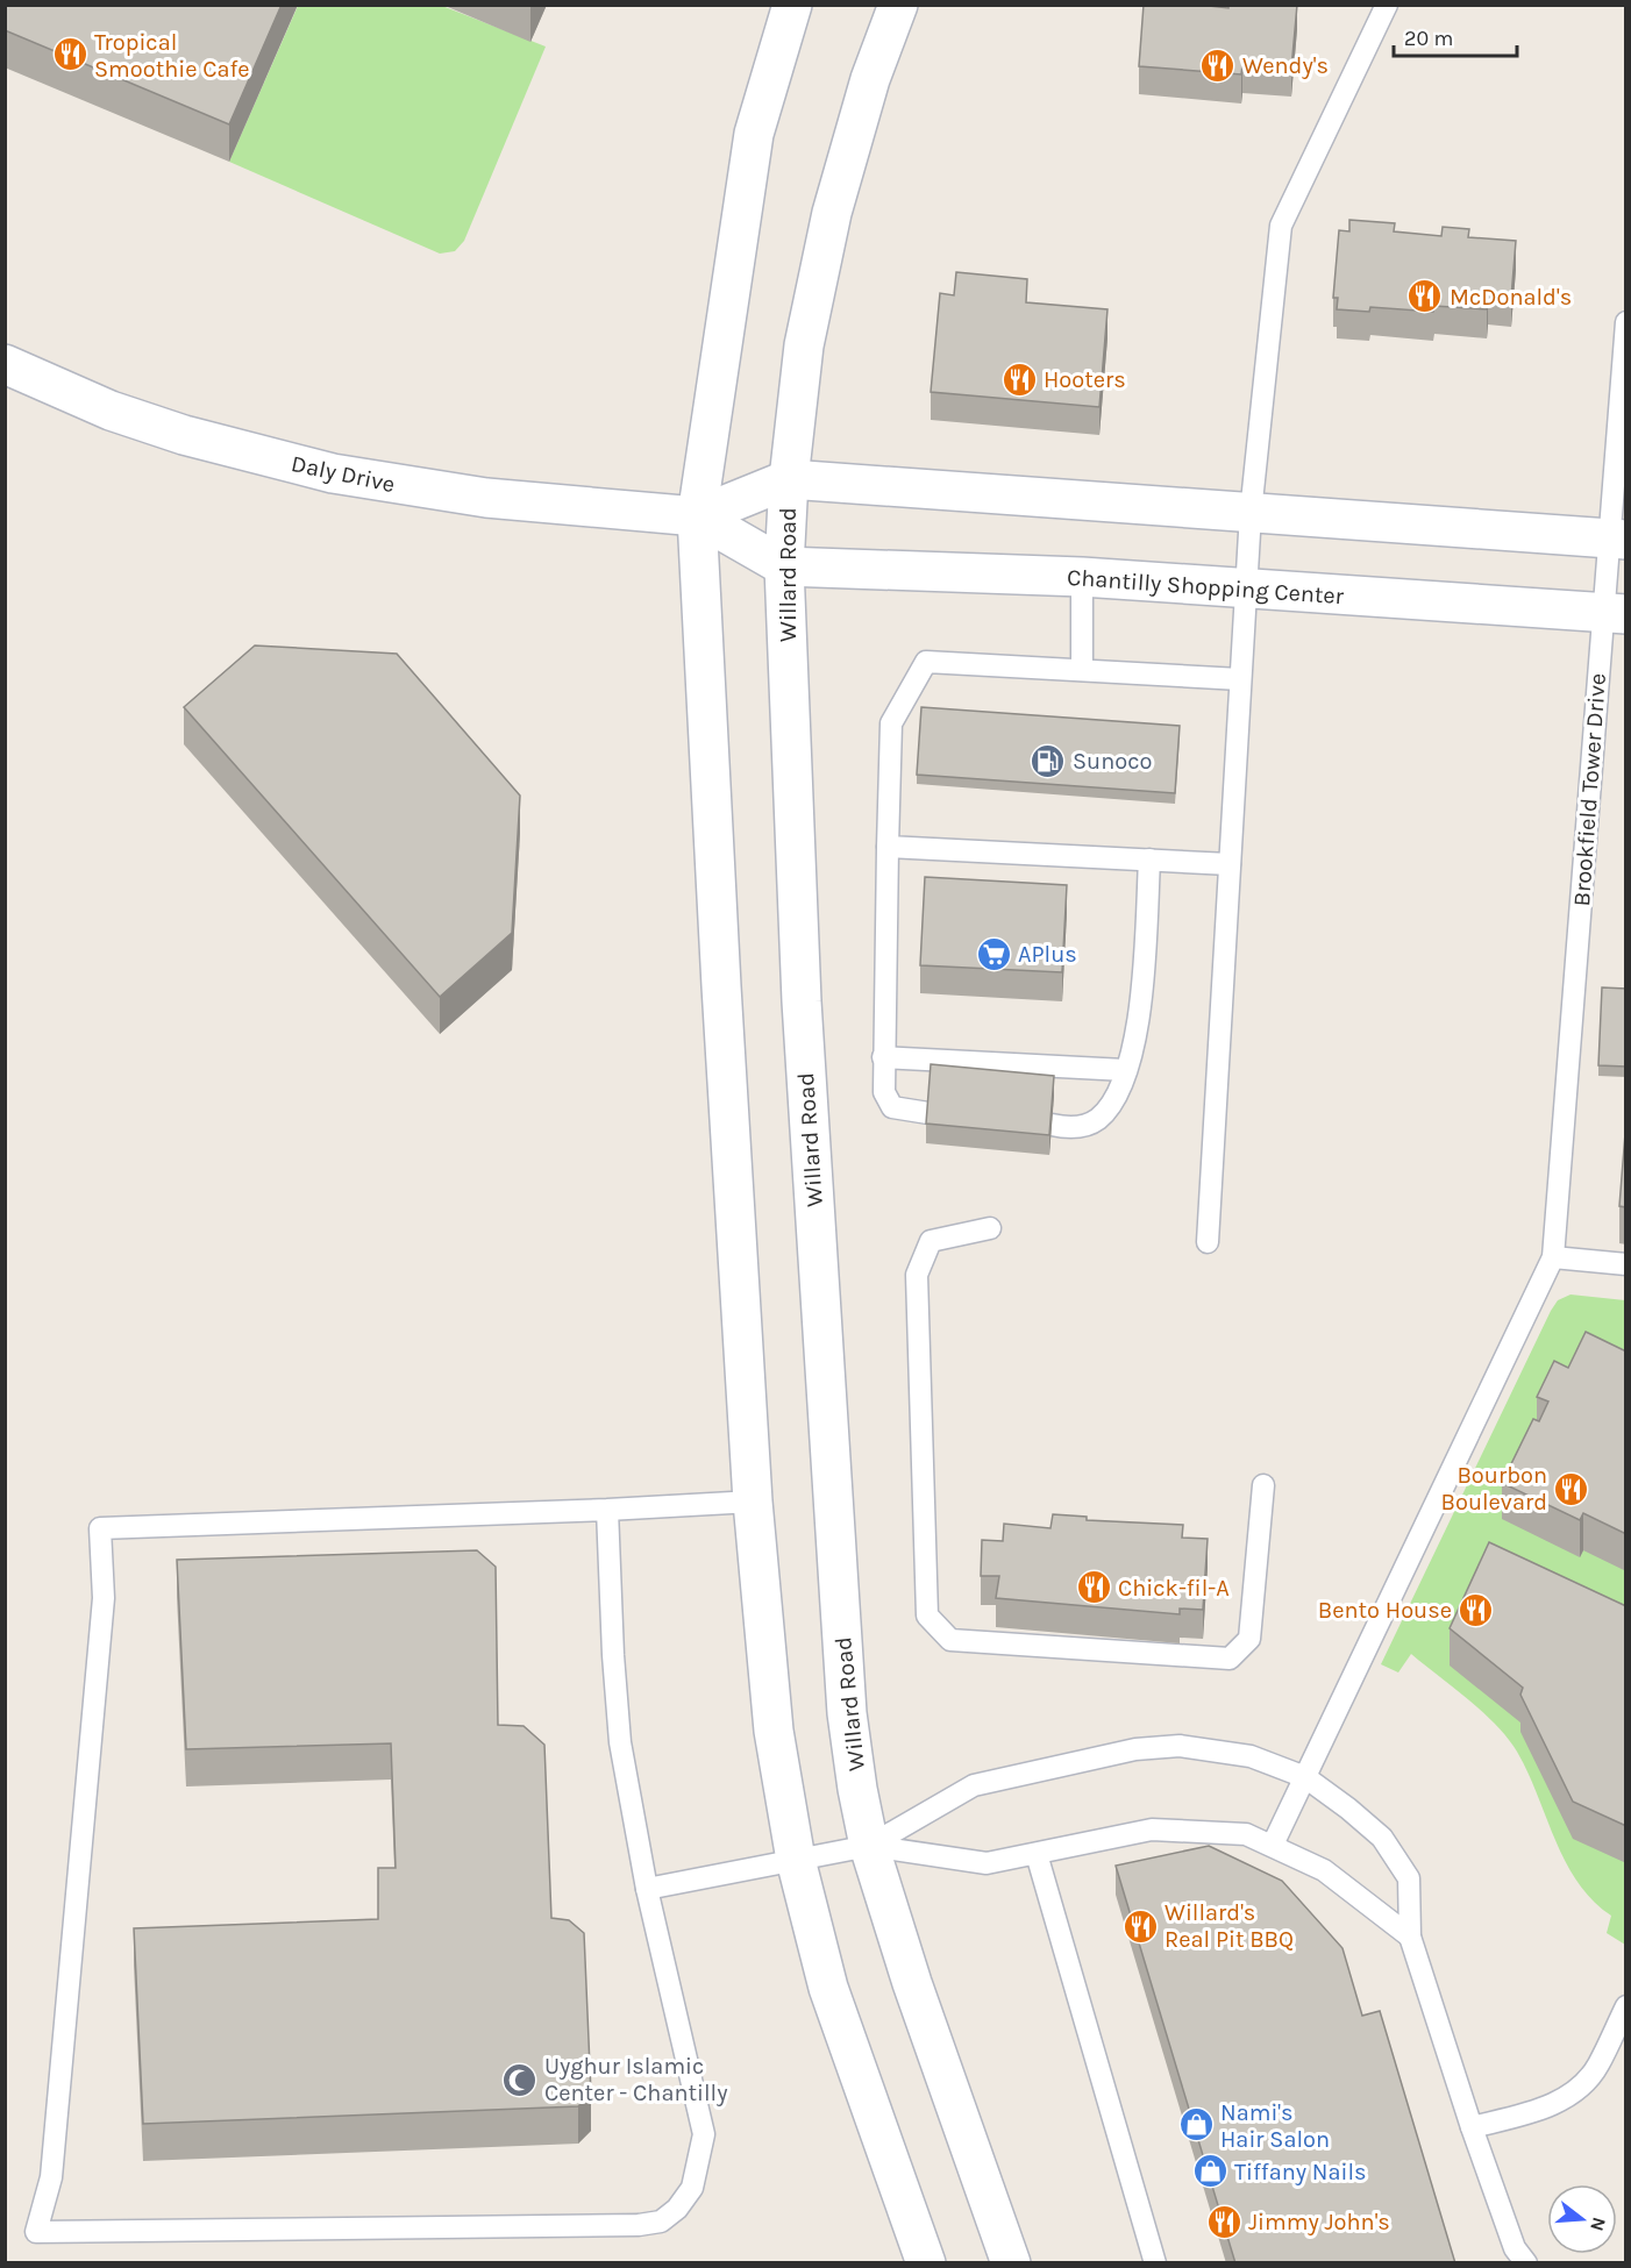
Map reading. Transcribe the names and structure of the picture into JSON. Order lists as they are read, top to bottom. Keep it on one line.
{"streets":{"main road":["Daly Drive","Willard Road","Chantilly Shopping Center"],"lane":["Brookfield Tower Drive"]},"crossings":[["Daly Drive","Willard Road"],["Daly Drive","Chantilly Shopping Center"],["Willard Road","Chantilly Shopping Center"],["Chantilly Shopping Center","Brookfield Tower Drive"]],"places":{"restaurant":["Tropical Smoothie Cafe","Wendy's","McDonald's","Hooters","Bourbon Boulevard","Chick-fil-A","Bento House","Willard's Real Pit BBQ","Jimmy John's"],"fuel station":["Sunoco"],"supermarket":["APlus"],"mosque":["Uyghur Islamic Center - Chantilly"],"shop":["Nami's Hair Salon","Tiffany Nails"]},"scale_bar":"20 m","north":"right"}
